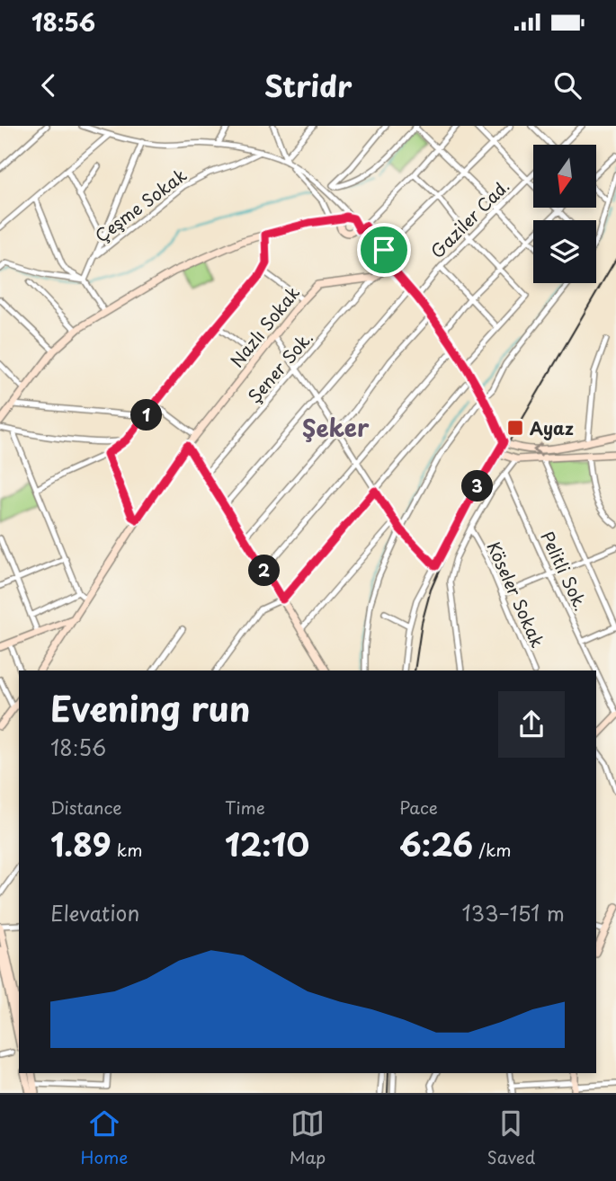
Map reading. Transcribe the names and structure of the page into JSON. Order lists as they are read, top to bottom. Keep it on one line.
{"streets":{"main road":["Nazlı Sokak"],"street":["Çeşme Sokak","Gaziler Cad.","Şener Sok.","Pelitli Sok.","Köseler Sokak"]},"crossings":[["Nazlı Sokak","Şener Sok."]],"districts":["Şeker"],"places":{"transit":["Ayaz"]},"north":"bottom","page":{"status":"18:56","header":"Stridr","pins":["1","3","2"],"heading":["Evening run","18:56"],"stats":[["Distance","1.89 km"],["Time","12:10"],["Pace","6:26 /km"]],"chart":["Elevation","133–151 m"],"tabs":["Home","Map","Saved"]}}
